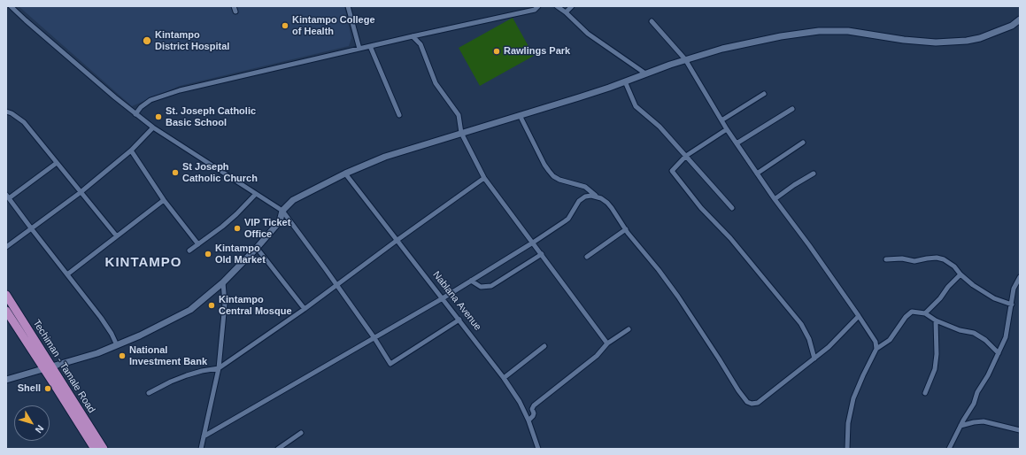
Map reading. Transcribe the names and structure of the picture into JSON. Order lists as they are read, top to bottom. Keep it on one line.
{"streets":{"highway":["Techiman - Tamale Road"],"street":["Nablana Avenue"]},"districts":["KINTAMPO"],"places":["Kintampo College of Health","Kintampo District Hospital","Rawlings Park","St. Joseph Catholic Basic School","St Joseph Catholic Church","VIP Ticket Office","Kintampo Old Market","Kintampo Central Mosque","National Investment Bank","Shell"],"north":"bottom right"}
